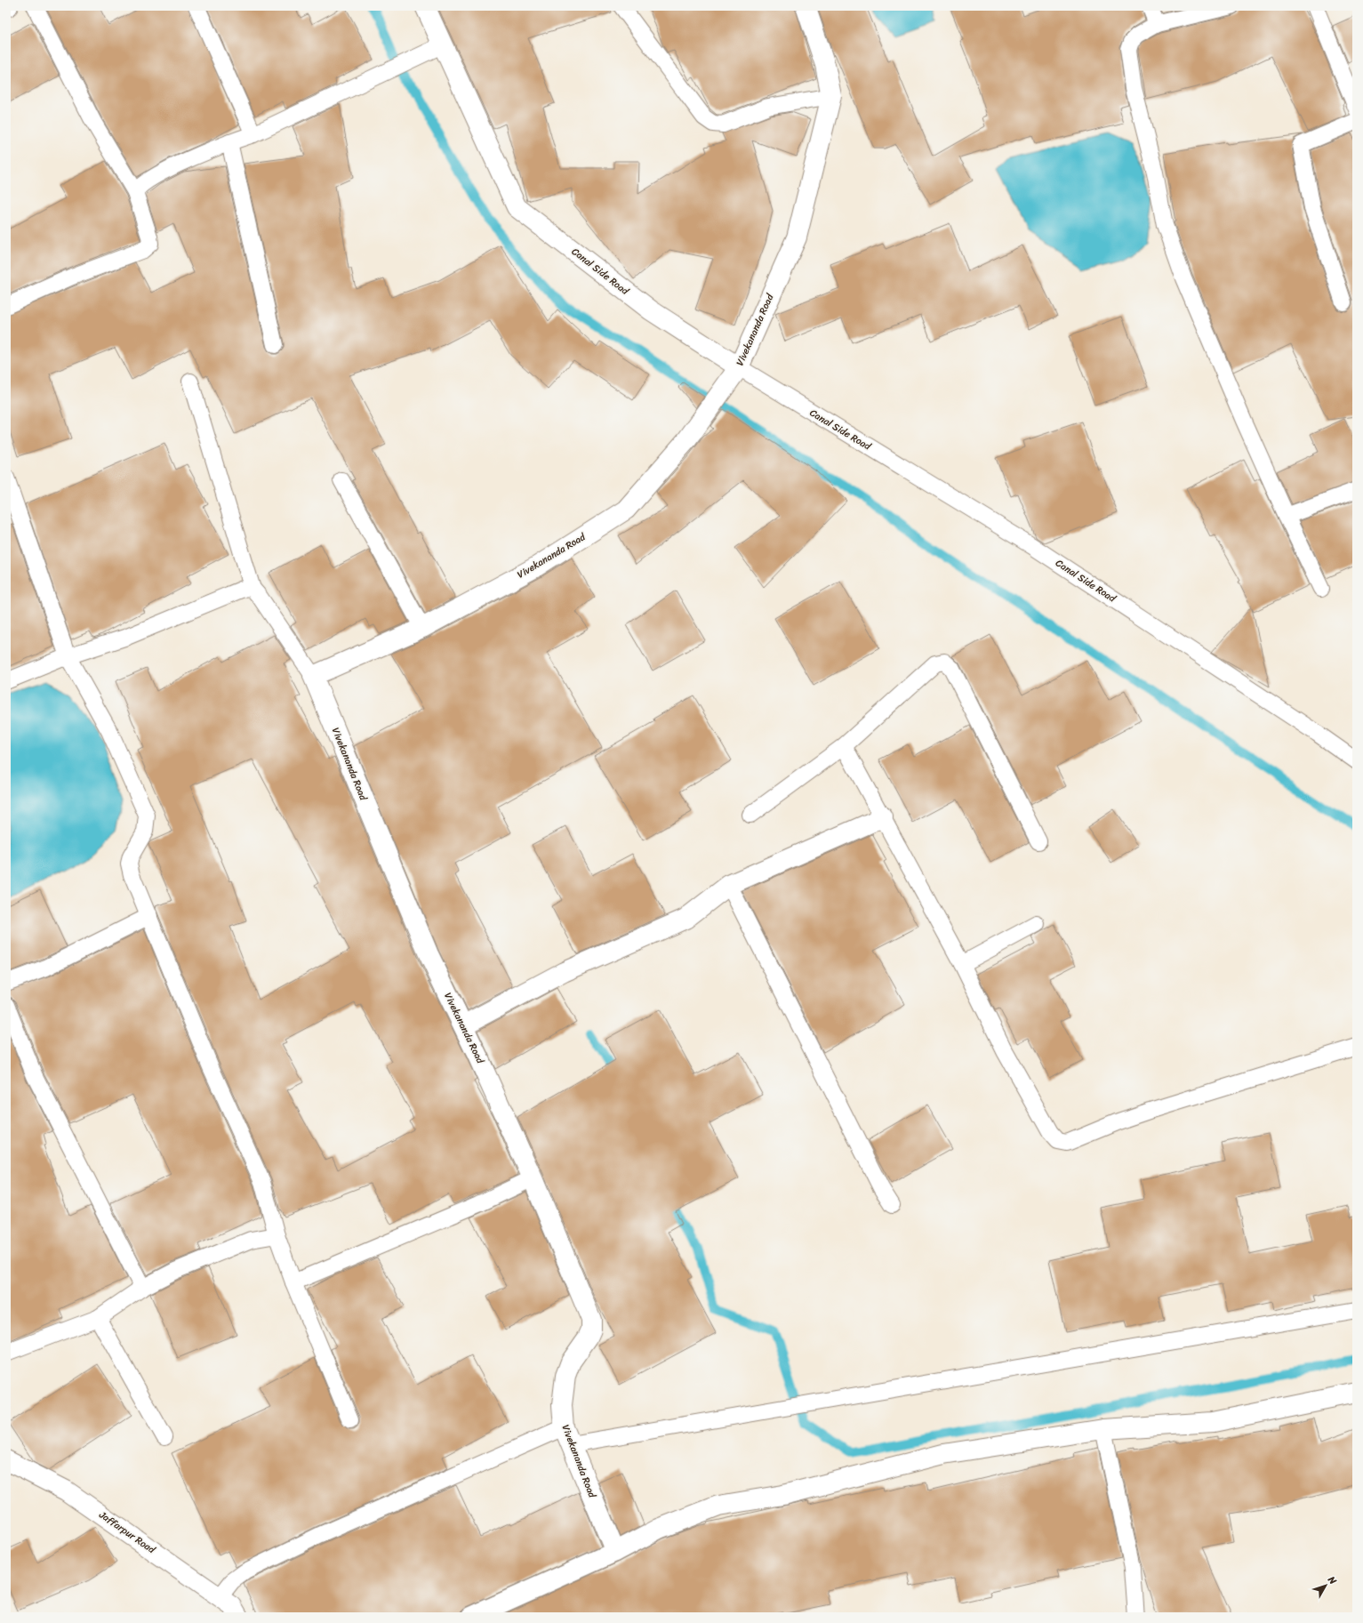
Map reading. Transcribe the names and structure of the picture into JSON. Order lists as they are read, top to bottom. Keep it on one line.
{"streets":{"street":["Canal Side Road","Vivekananda Road","Jaffarpur Road"]},"crossings":[["Canal Side Road","Vivekananda Road"]],"north":"top right"}
